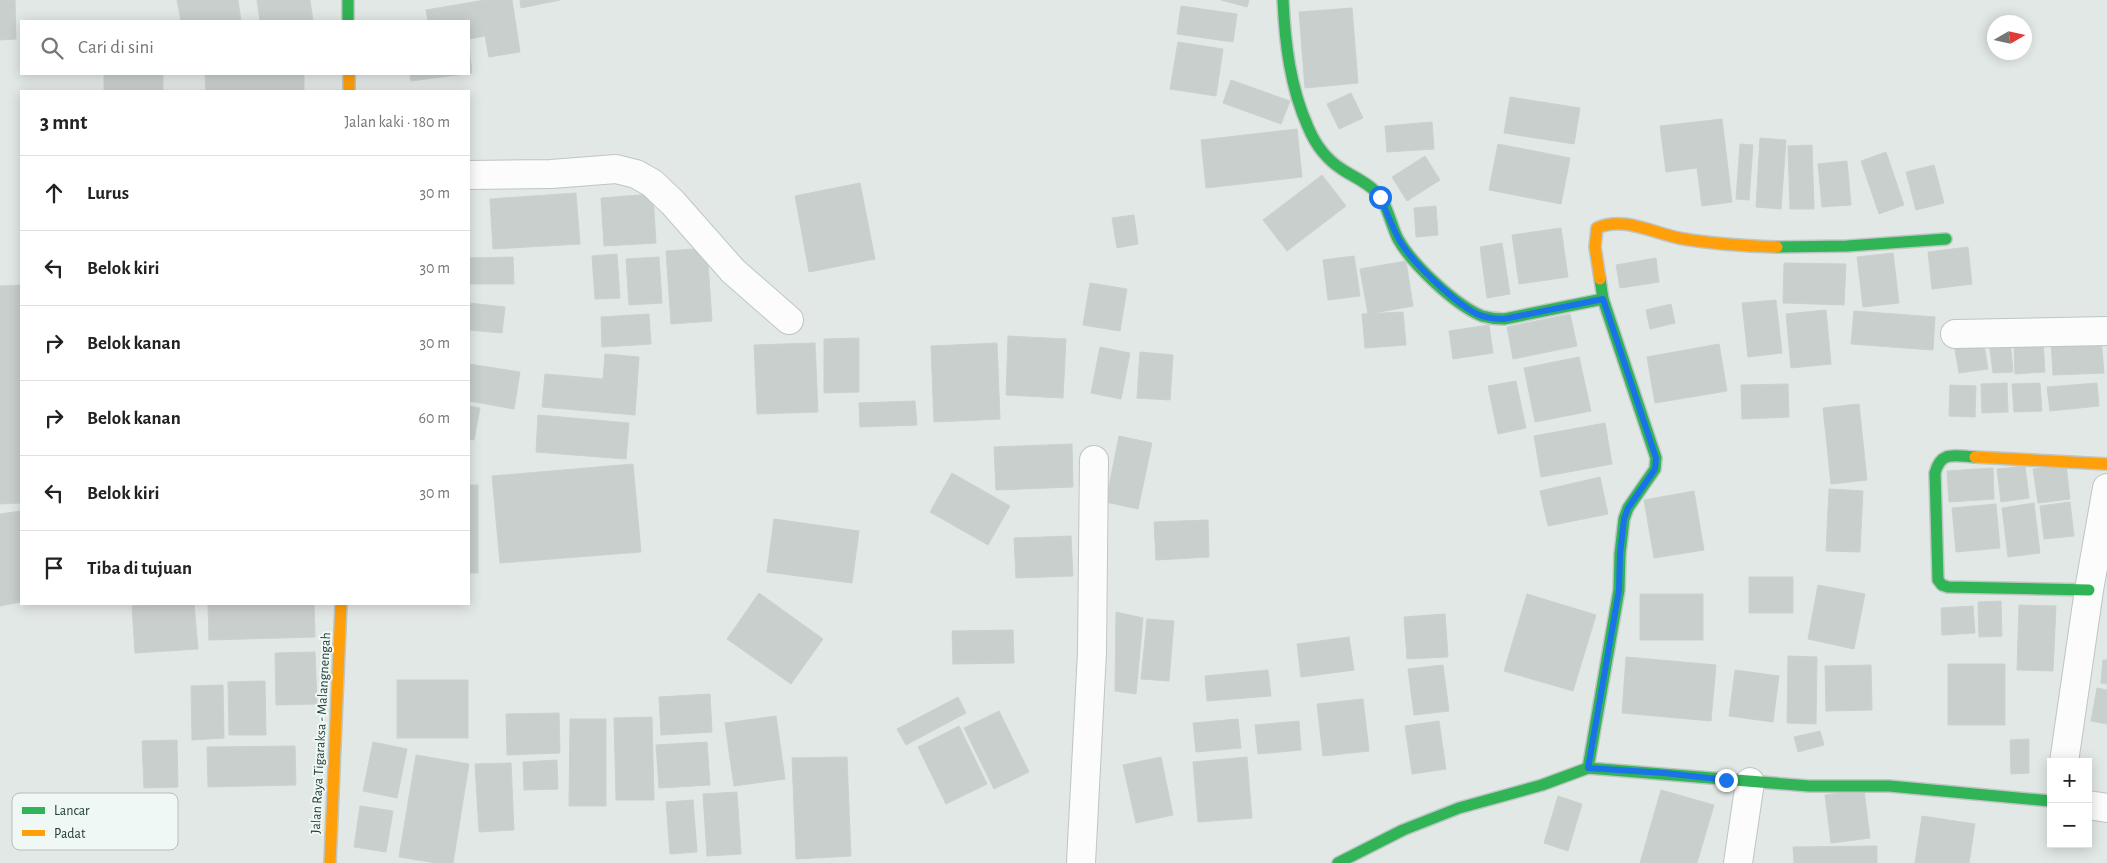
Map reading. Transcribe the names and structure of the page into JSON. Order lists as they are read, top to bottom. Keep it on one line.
{"streets":{"street":["Jalan Raya Tigaraksa - Malangnengah"]},"legend":["Lancar","Padat"],"north":"right","page":{"search":"Cari di sini","heading":["3 mnt","Jalan kaki · 180 m"],"list":[["Lurus","30 m"],["Belok kiri","30 m"],["Belok kanan","30 m"],["Belok kanan","60 m"],["Belok kiri","30 m"],"Tiba di tujuan"],"map_buttons":["+","−"]}}
